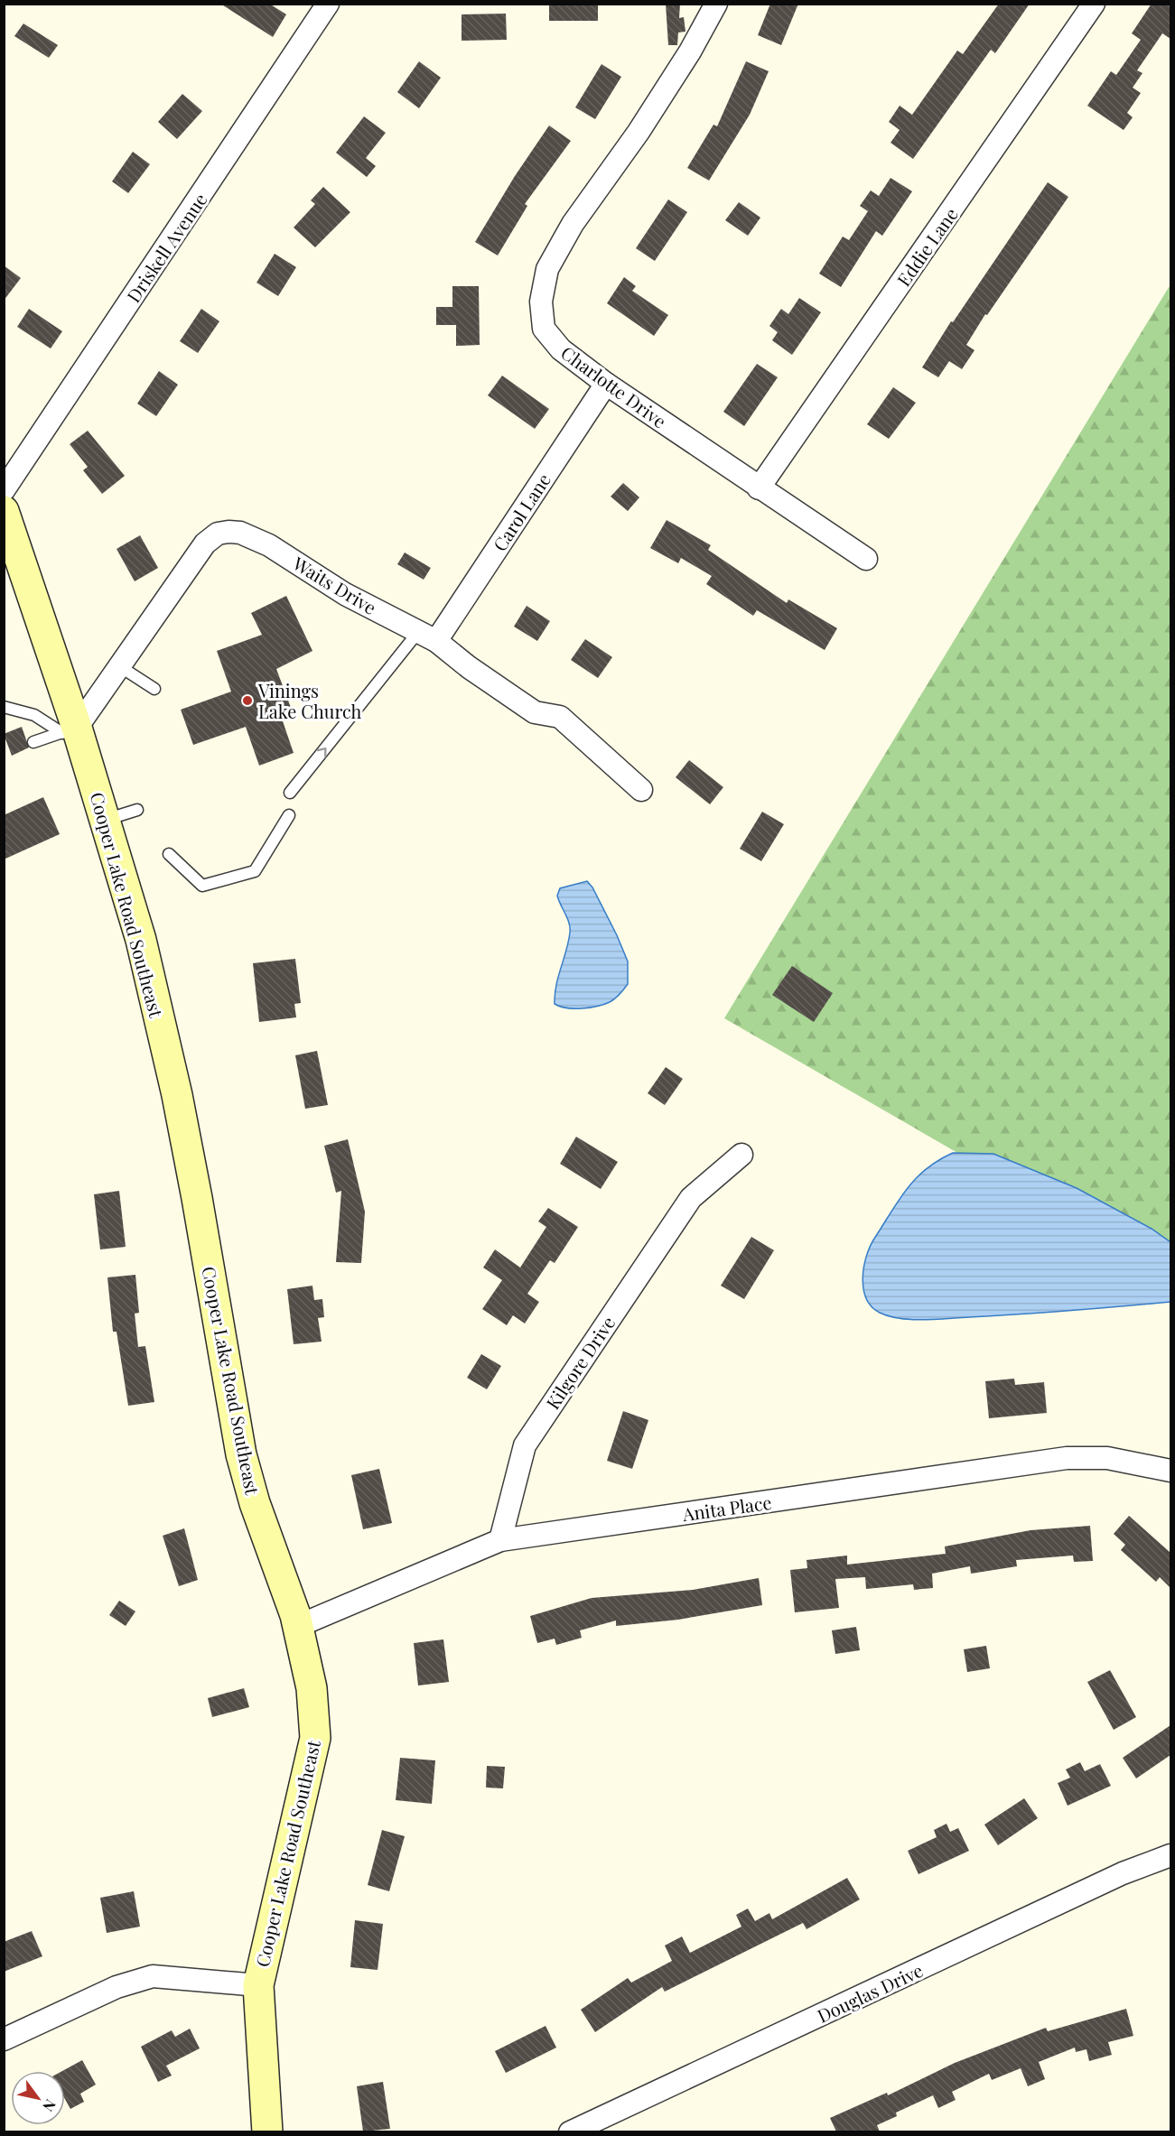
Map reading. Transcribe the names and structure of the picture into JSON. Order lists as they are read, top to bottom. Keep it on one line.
{"streets":{"street":["Eddie Lane","Driskell Avenue","Charlotte Drive","Carol Lane","Waits Drive","Cooper Lake Road Southeast","Kilgore Drive","Anita Place","Douglas Drive"]},"crossings":[["Eddie Lane","Charlotte Drive"],["Charlotte Drive","Carol Lane"],["Carol Lane","Waits Drive"],["Waits Drive","Cooper Lake Road Southeast"],["Cooper Lake Road Southeast","Anita Place"],["Kilgore Drive","Anita Place"]],"places":["Vinings Lake Church"],"north":"bottom right"}
